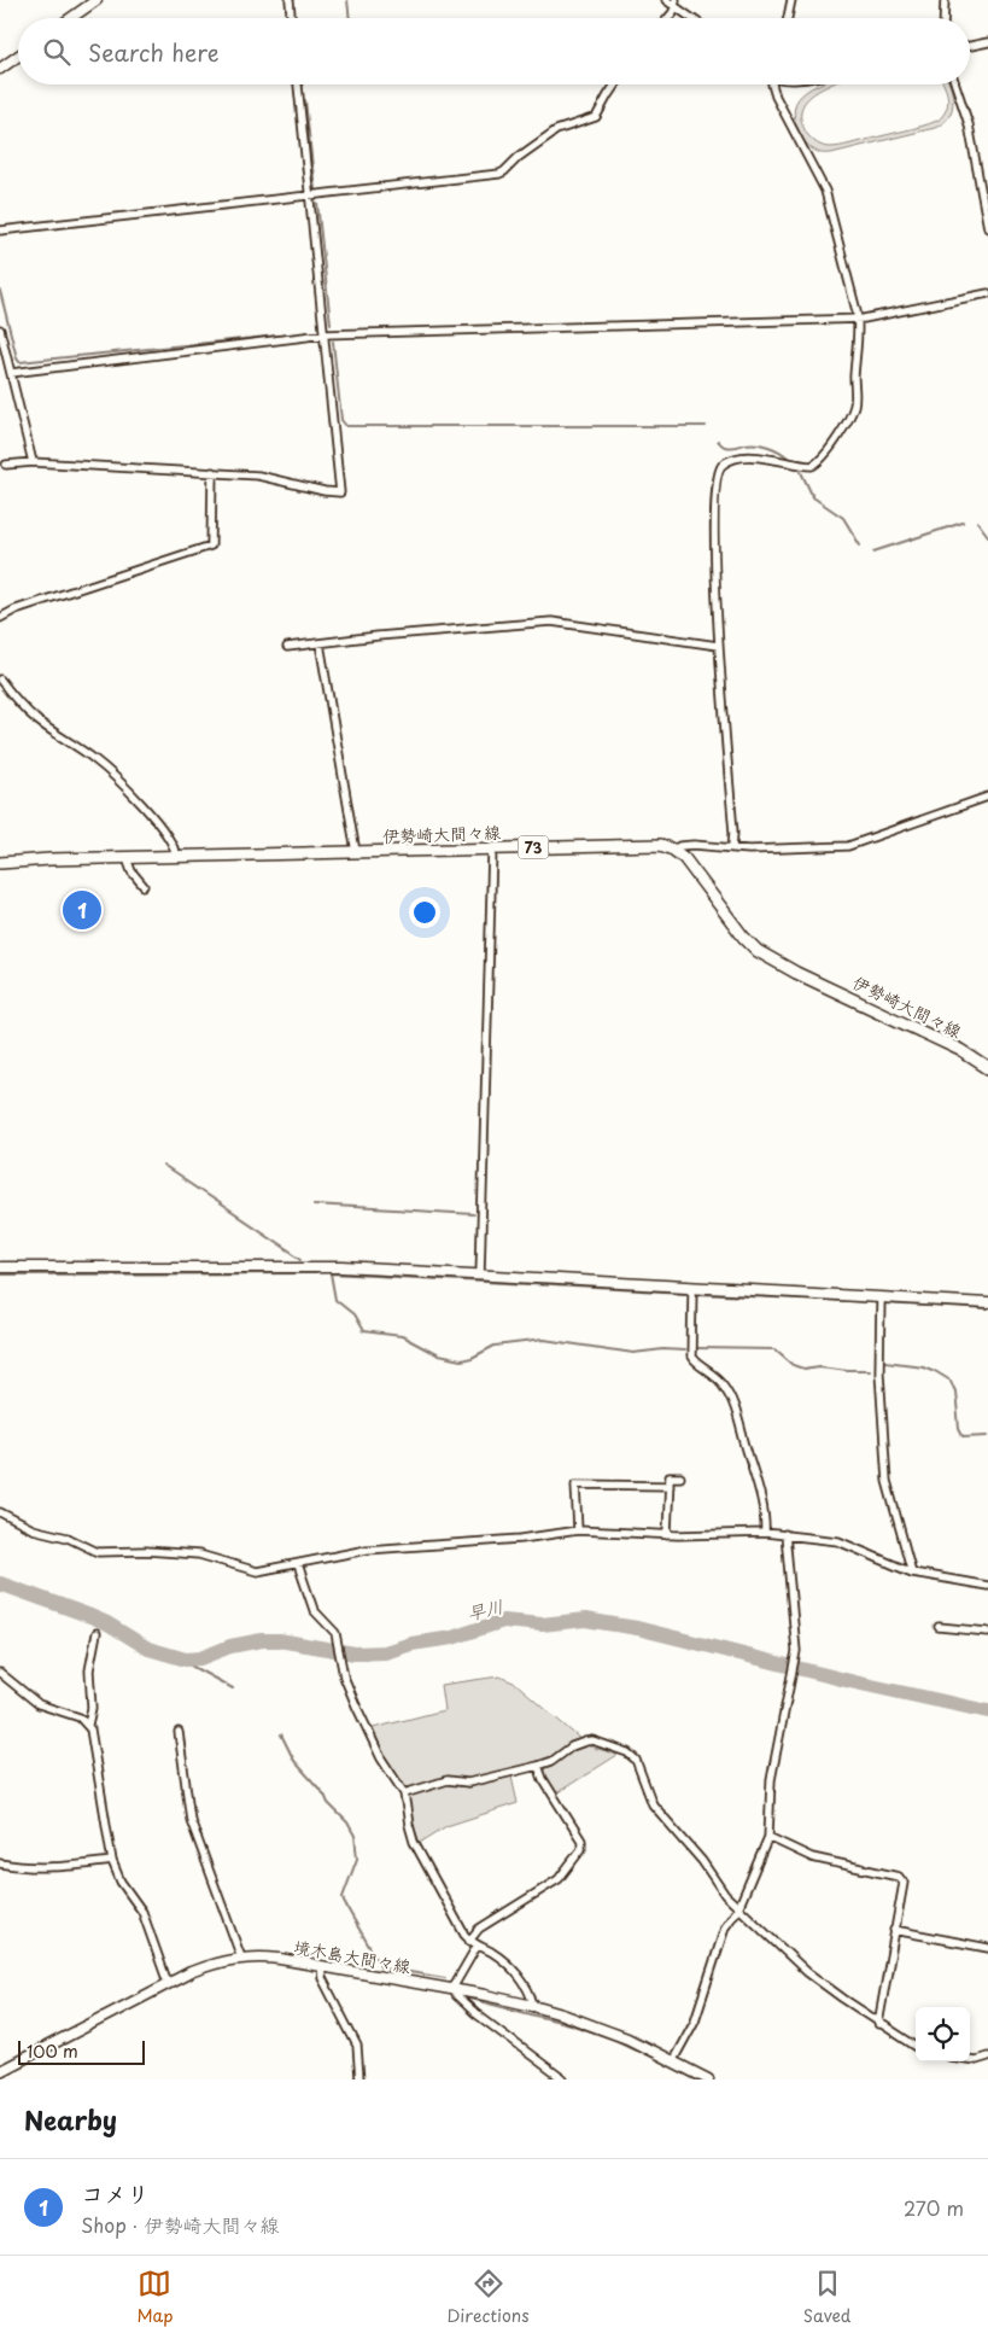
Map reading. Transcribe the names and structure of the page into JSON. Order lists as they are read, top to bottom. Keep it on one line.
{"streets":{"main road":["伊勢崎大間々線","73"],"street":["境木島大間々線"]},"water":["早川"],"scale_bar":"100 m","page":{"search":"Search here","pins":"1","scale":"100 m","heading":"Nearby","list":[{"mark":"1","name":"コメリ","note":"Shop · 伊勢崎大間々線","value":"270 m"}],"nav":["Map","Directions","Saved"]}}
